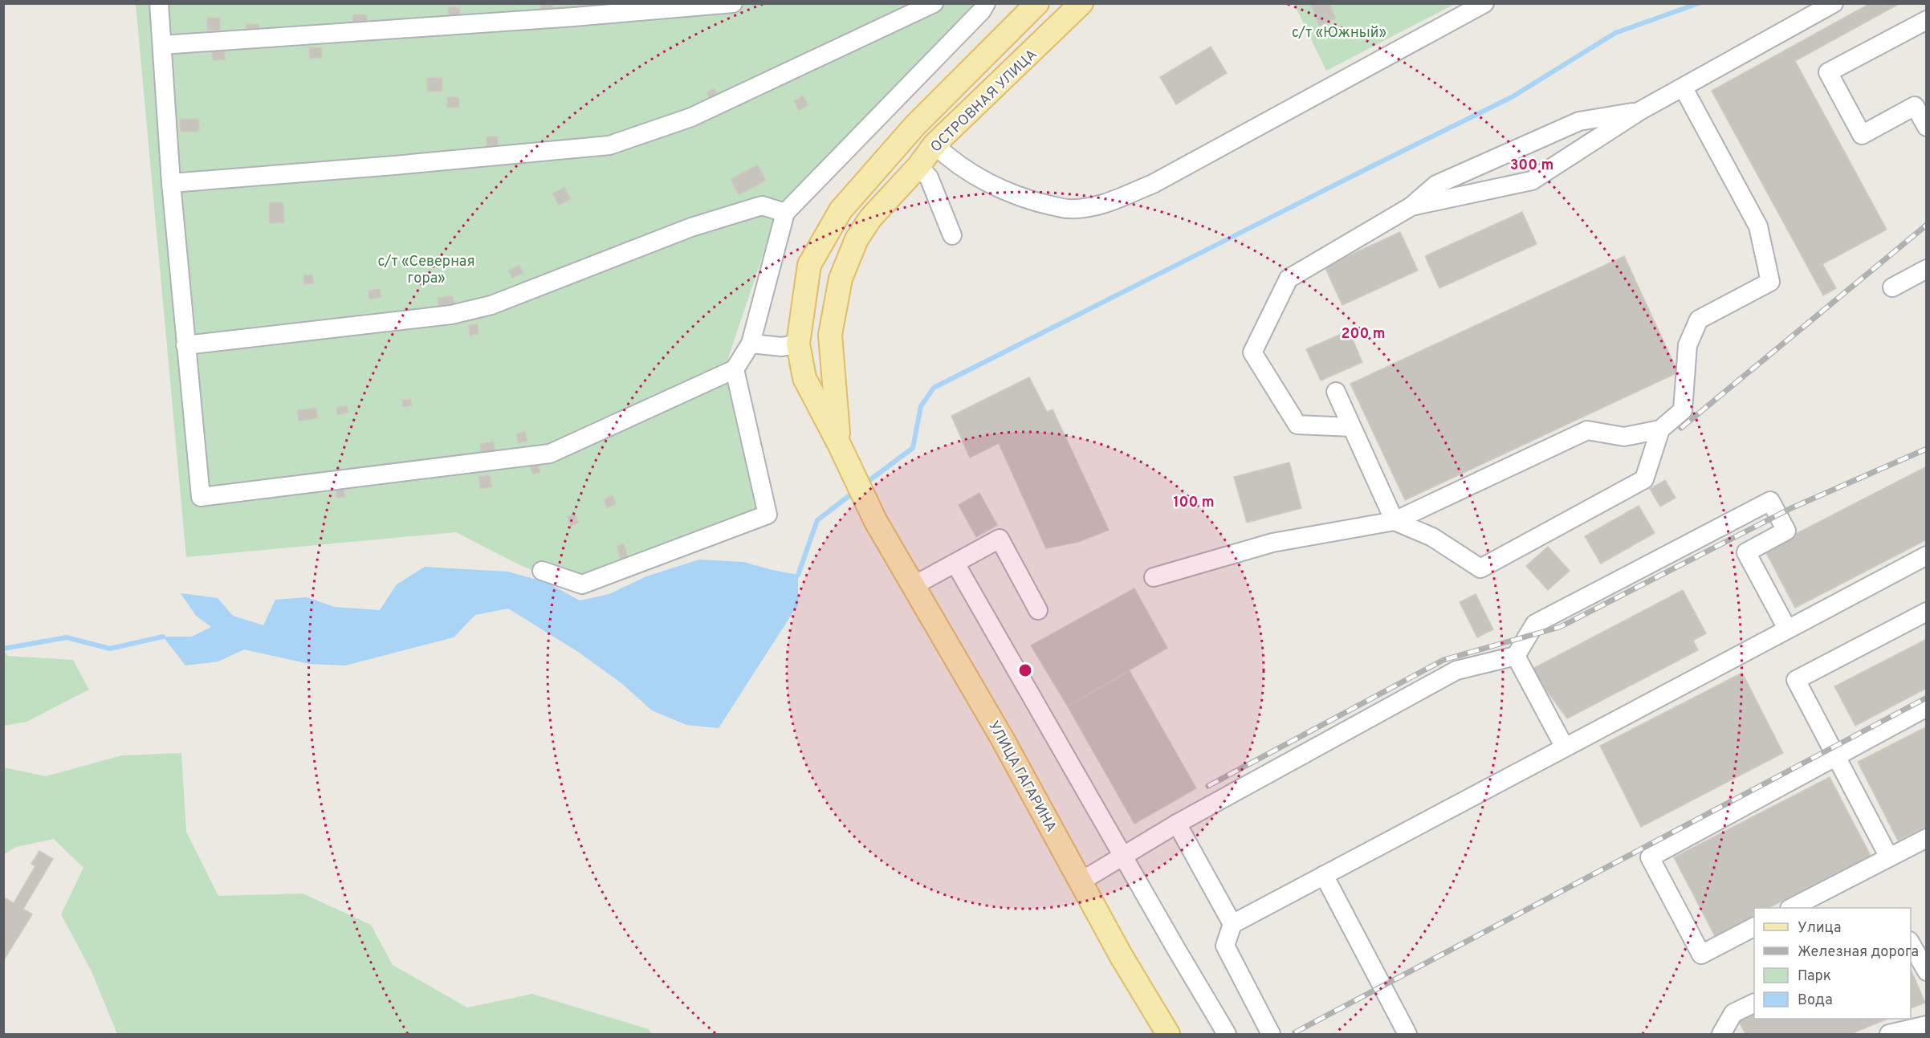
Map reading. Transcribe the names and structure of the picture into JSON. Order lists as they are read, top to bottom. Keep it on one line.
{"streets":{"main road":["ОСТРОВНАЯ УЛИЦА","УЛИЦА ГАГАРИНА"]},"crossings":[["ОСТРОВНАЯ УЛИЦА","УЛИЦА ГАГАРИНА"]],"parks":["с/т «Южный»","с/т «Северная гора»"],"legend":["Улица","Железная дорога","Парк","Вода"],"rings":["300 m","200 m","100 m"]}
